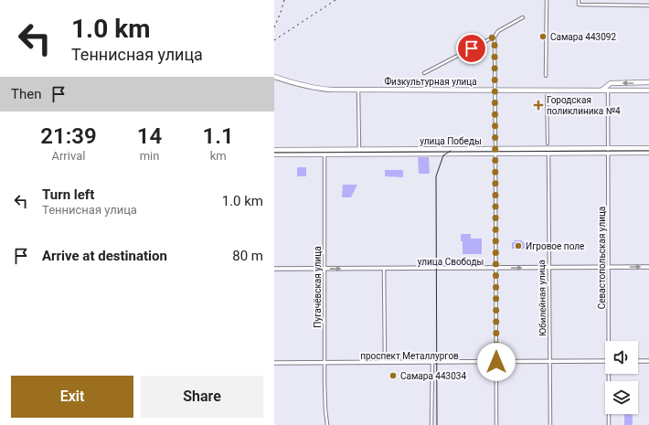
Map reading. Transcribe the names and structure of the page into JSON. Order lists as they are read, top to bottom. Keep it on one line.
{"streets":{"main road":["Физкультурная улица","улица Победы"],"street":["Севастопольская улица","улица Свободы","Пугачёвская улица","Юбилейная улица","проспект Металлургов"]},"crossings":[["Физкультурная улица","Севастопольская улица"],["улица Победы","Севастопольская улица"],["улица Победы","Пугачёвская улица"],["улица Победы","Юбилейная улица"],["Севастопольская улица","улица Свободы"],["улица Свободы","Пугачёвская улица"],["улица Свободы","Юбилейная улица"],["Пугачёвская улица","проспект Металлургов"],["Юбилейная улица","проспект Металлургов"]],"one_way":["улица Свободы"],"places":{"other":["Самара 443092","Игровое поле","Самара 443034"],"health":["Городская поликлиника №4"]},"page":{"turn":["1.0 km","Теннисная улица"],"then":"Then","eta":["21:39","Arrival","14","min","1.1","km"],"list":[{"name":"Turn left","note":"Теннисная улица","value":"1.0 km"},{"name":"Arrive at destination","value":"80 m"}],"buttons":["Exit","Share"]}}
